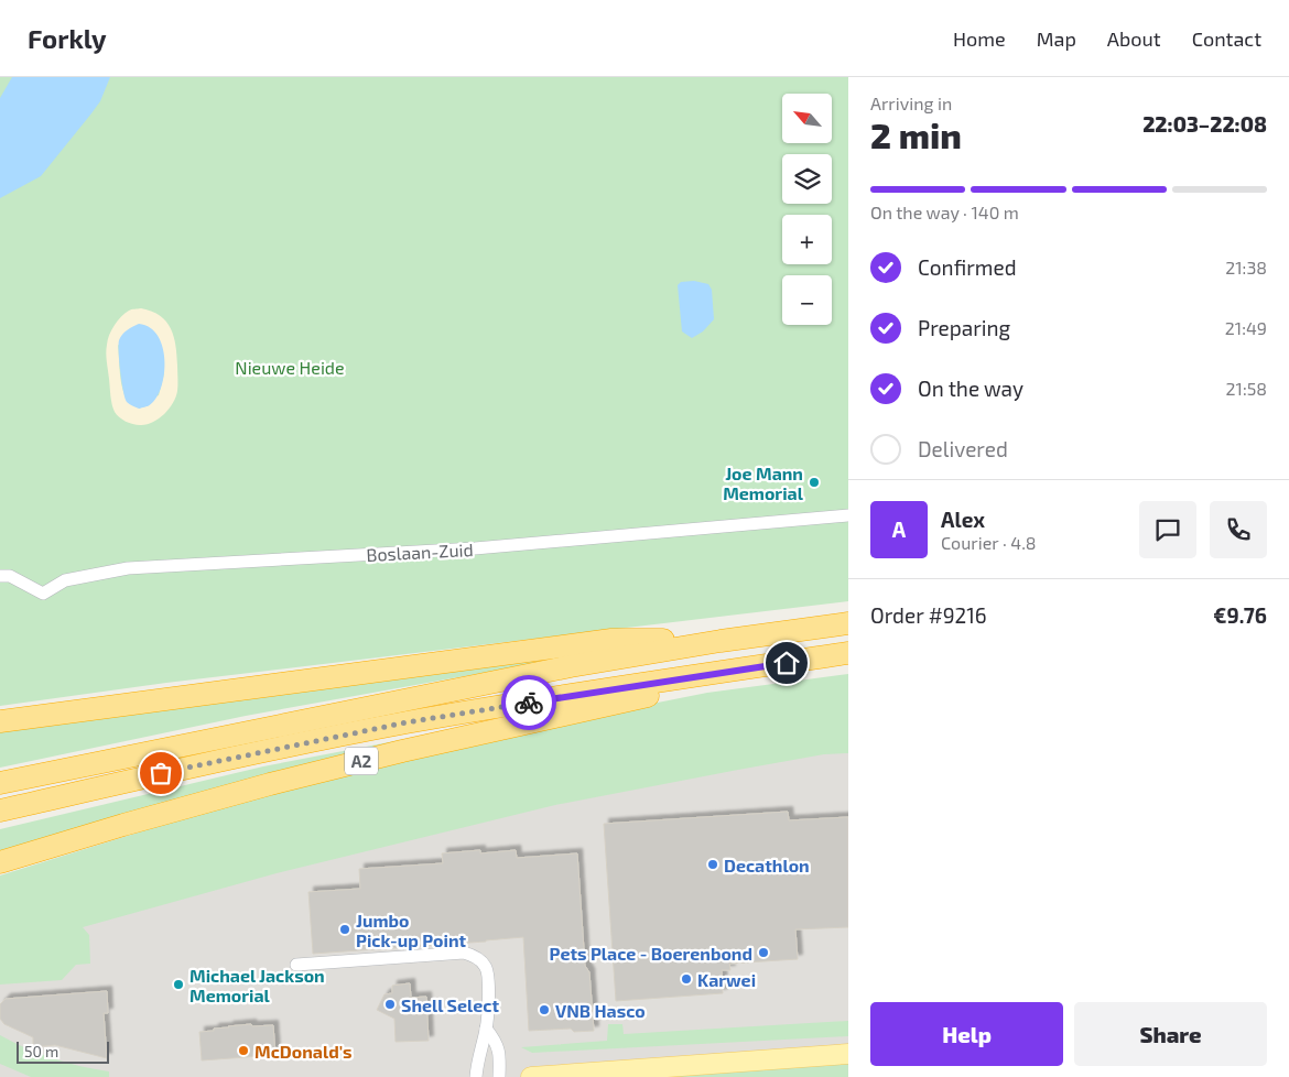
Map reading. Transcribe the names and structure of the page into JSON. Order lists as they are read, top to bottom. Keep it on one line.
{"streets":{"highway":["A2"],"street":["Boslaan-Zuid"]},"parks":["Nieuwe Heide"],"places":["Joe Mann Memorial","Decathlon","Jumbo Pick-up Point","Pets Place - Boerenbond","Karwei","Michael Jackson Memorial","Shell Select","VNB Hasco","McDonald's"],"scale_bar":"50 m","north":"top left","page":{"header":"Forkly","nav":["Home","Map","About","Contact"],"heading":["2 min","Arriving in","22:03–22:08"],"panel":["Alex","Courier · 4.8","Order #9216","€9.76"],"map_buttons":["+","−"],"bar":"On the way · 140 m","list":[["Confirmed","21:38"],["Preparing","21:49"],["On the way","21:58"],"Delivered"],"round":"A","buttons":["Help","Share"],"scale":"50 m"}}
